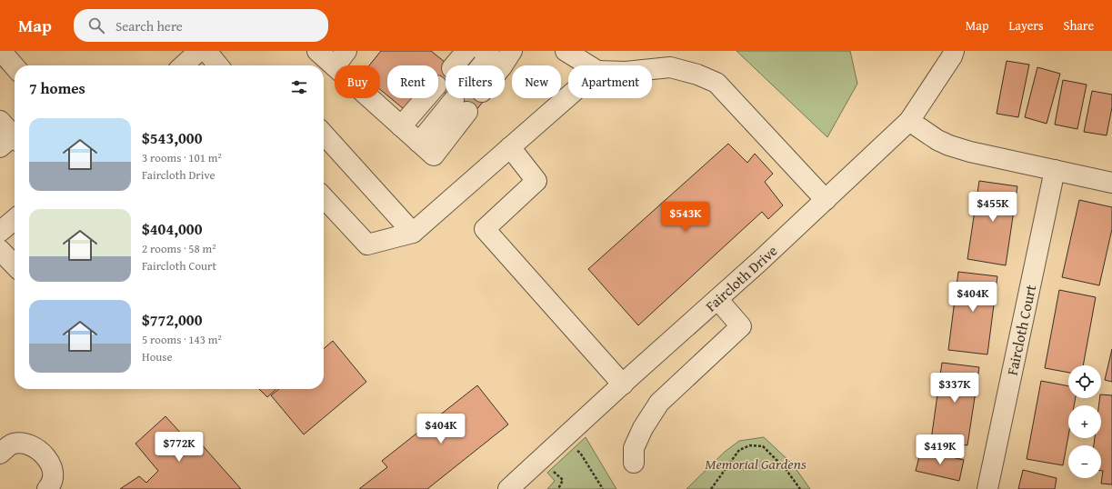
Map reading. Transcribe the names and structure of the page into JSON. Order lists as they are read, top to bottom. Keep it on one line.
{"streets":{"street":["Faircloth Drive","Faircloth Court"]},"parks":["Memorial Gardens"],"page":{"header":"Map","search":"Search here","nav":["Map","Layers","Share"],"chip":["Buy","Rent","Filters","New","Apartment"],"heading":"7 homes","list":[{"name":"$543,000","note":"3 rooms · 101 m² · Faircloth Drive"},{"name":"$404,000","note":"2 rooms · 58 m² · Faircloth Court"},{"name":"$772,000","note":"5 rooms · 143 m² · House"}],"price":["$455K","$543K","$404K","$337K","$404K","$772K","$419K"],"map_buttons":["+","−"]}}
